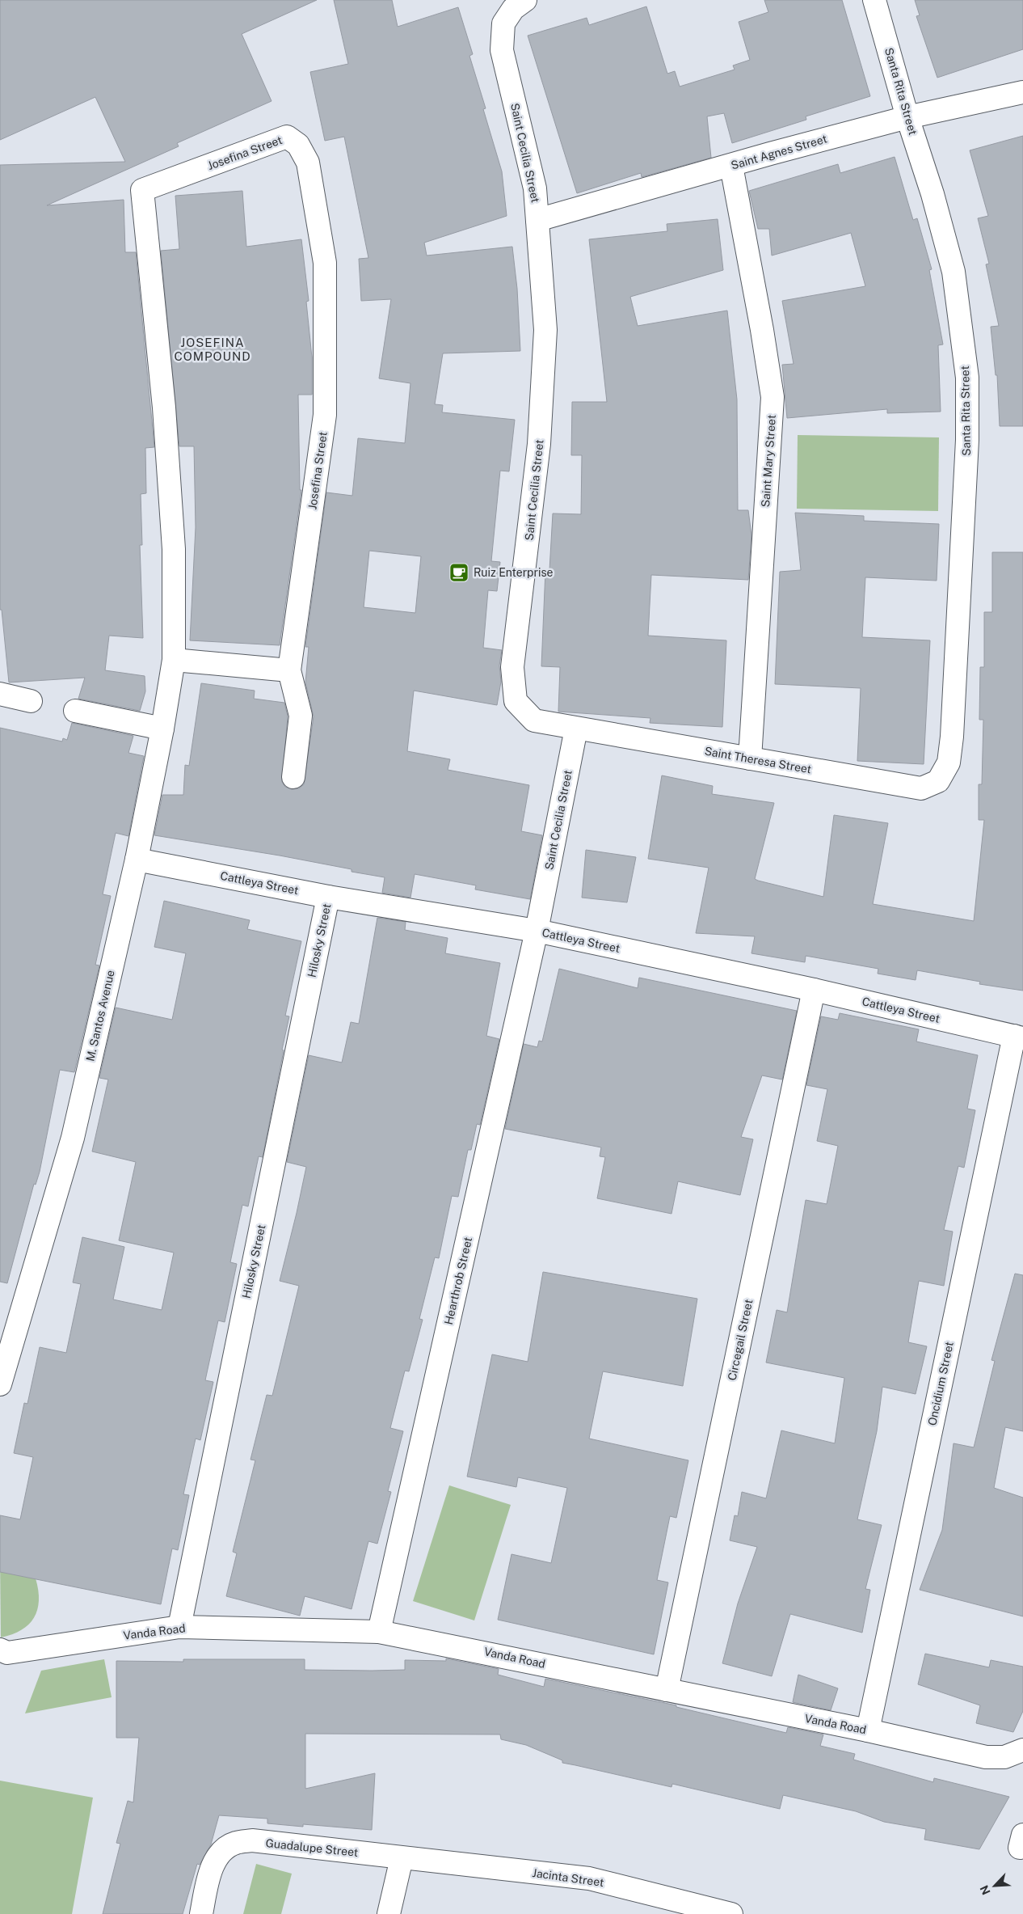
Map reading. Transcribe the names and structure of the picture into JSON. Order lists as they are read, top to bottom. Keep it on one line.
{"streets":{"street":["Santa Rita Street","Saint Agnes Street","Josefina Street","Saint Cecilia Street","Saint Mary Street","Saint Theresa Street","Cattleya Street","Hilosky Street","M. Santos Avenue","Hearthrob Street","Circegail Street","Oncidium Street","Vanda Road","Guadalupe Street","Jacinta Street"]},"crossings":[["Santa Rita Street","Saint Agnes Street"],["Santa Rita Street","Saint Theresa Street"],["Saint Agnes Street","Saint Cecilia Street"],["Saint Agnes Street","Saint Mary Street"],["Josefina Street","M. Santos Avenue"],["Saint Cecilia Street","Saint Theresa Street"],["Saint Cecilia Street","Cattleya Street"],["Saint Cecilia Street","Hearthrob Street"],["Saint Mary Street","Saint Theresa Street"],["Cattleya Street","Hilosky Street"],["Cattleya Street","M. Santos Avenue"],["Cattleya Street","Hearthrob Street"],["Cattleya Street","Circegail Street"],["Cattleya Street","Oncidium Street"],["Hilosky Street","Vanda Road"],["Hearthrob Street","Vanda Road"],["Circegail Street","Vanda Road"],["Oncidium Street","Vanda Road"],["Guadalupe Street","Jacinta Street"]],"districts":["JOSEFINA COMPOUND"],"places":{"cafe":["Ruiz Enterprise"]},"north":"bottom left"}
